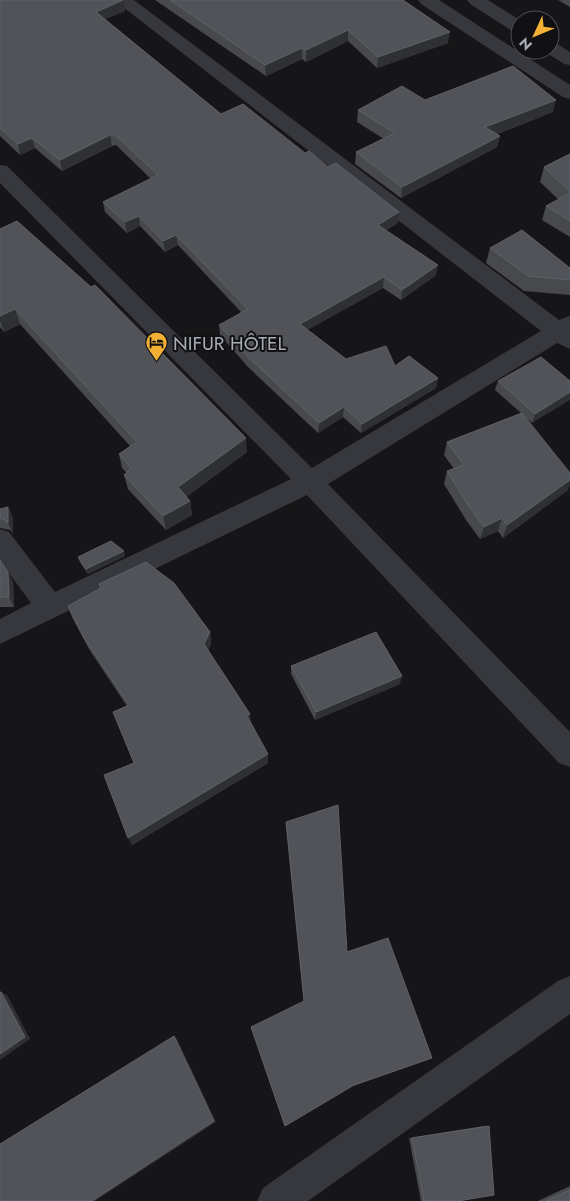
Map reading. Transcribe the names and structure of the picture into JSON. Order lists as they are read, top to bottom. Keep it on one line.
{"places":{"hotel":["NIFUR HÔTEL"]},"north":"bottom left"}
